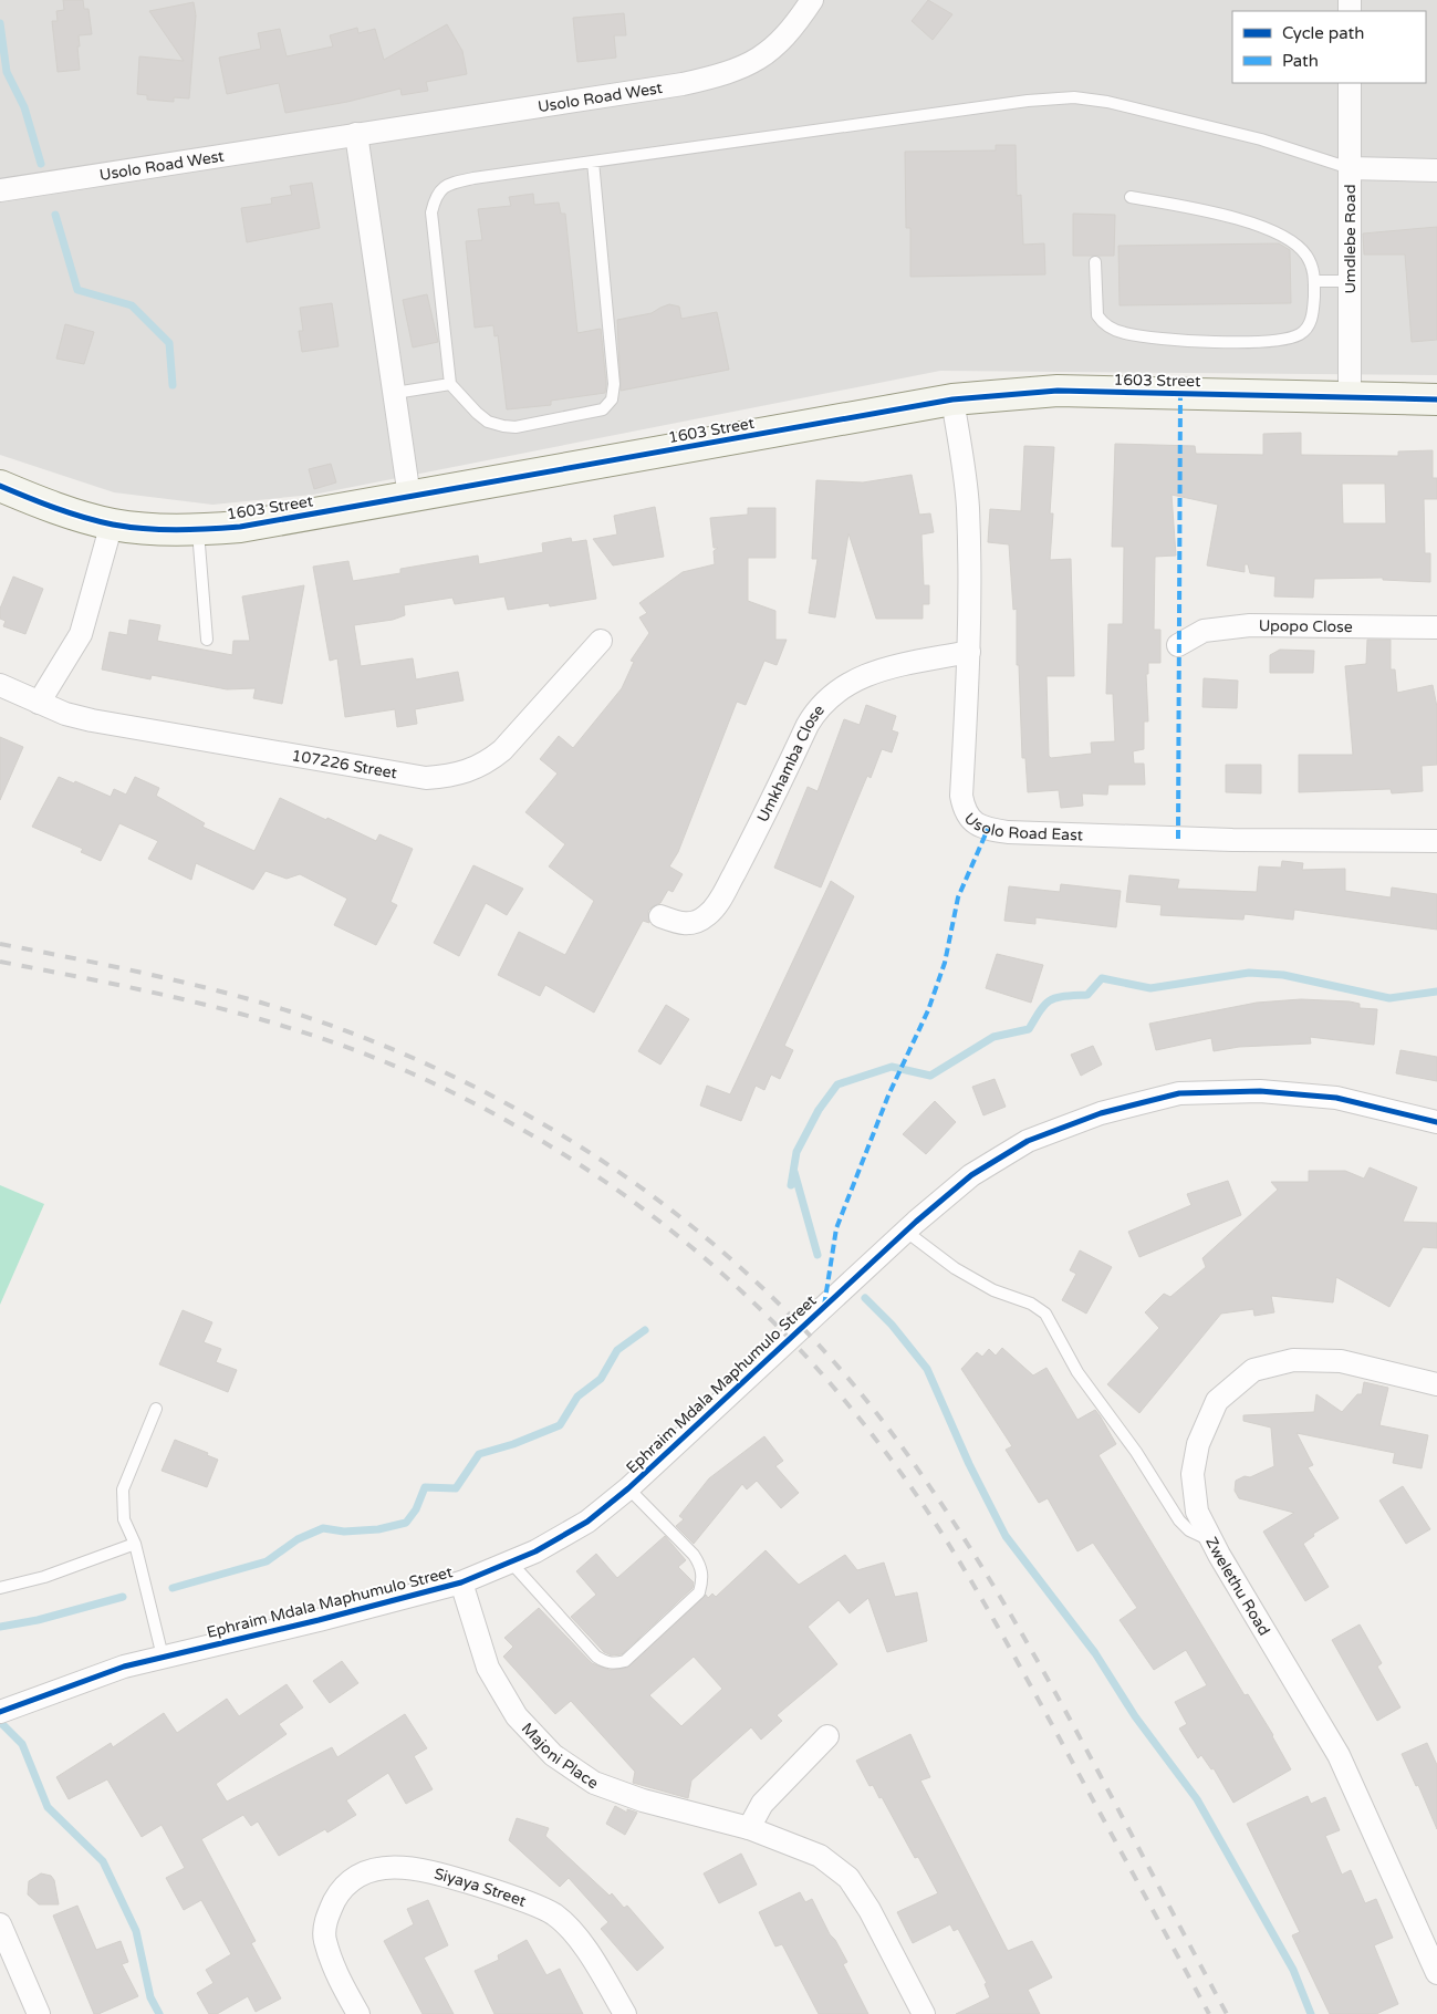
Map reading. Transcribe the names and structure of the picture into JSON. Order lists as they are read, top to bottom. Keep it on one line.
{"streets":{"street":["Usolo Road West","Umdlebe Road","1603 Street","Upopo Close","Umkhamba Close","107226 Street","Usolo Road East","Ephraim Mdala Maphumulo Street","Zwelethu Road","Majoni Place","Siyaya Street"]},"crossings":[["Umdlebe Road","1603 Street"],["1603 Street","Usolo Road East"],["Umkhamba Close","Usolo Road East"],["Ephraim Mdala Maphumulo Street","Majoni Place"]],"legend":["Cycle path","Path"]}
